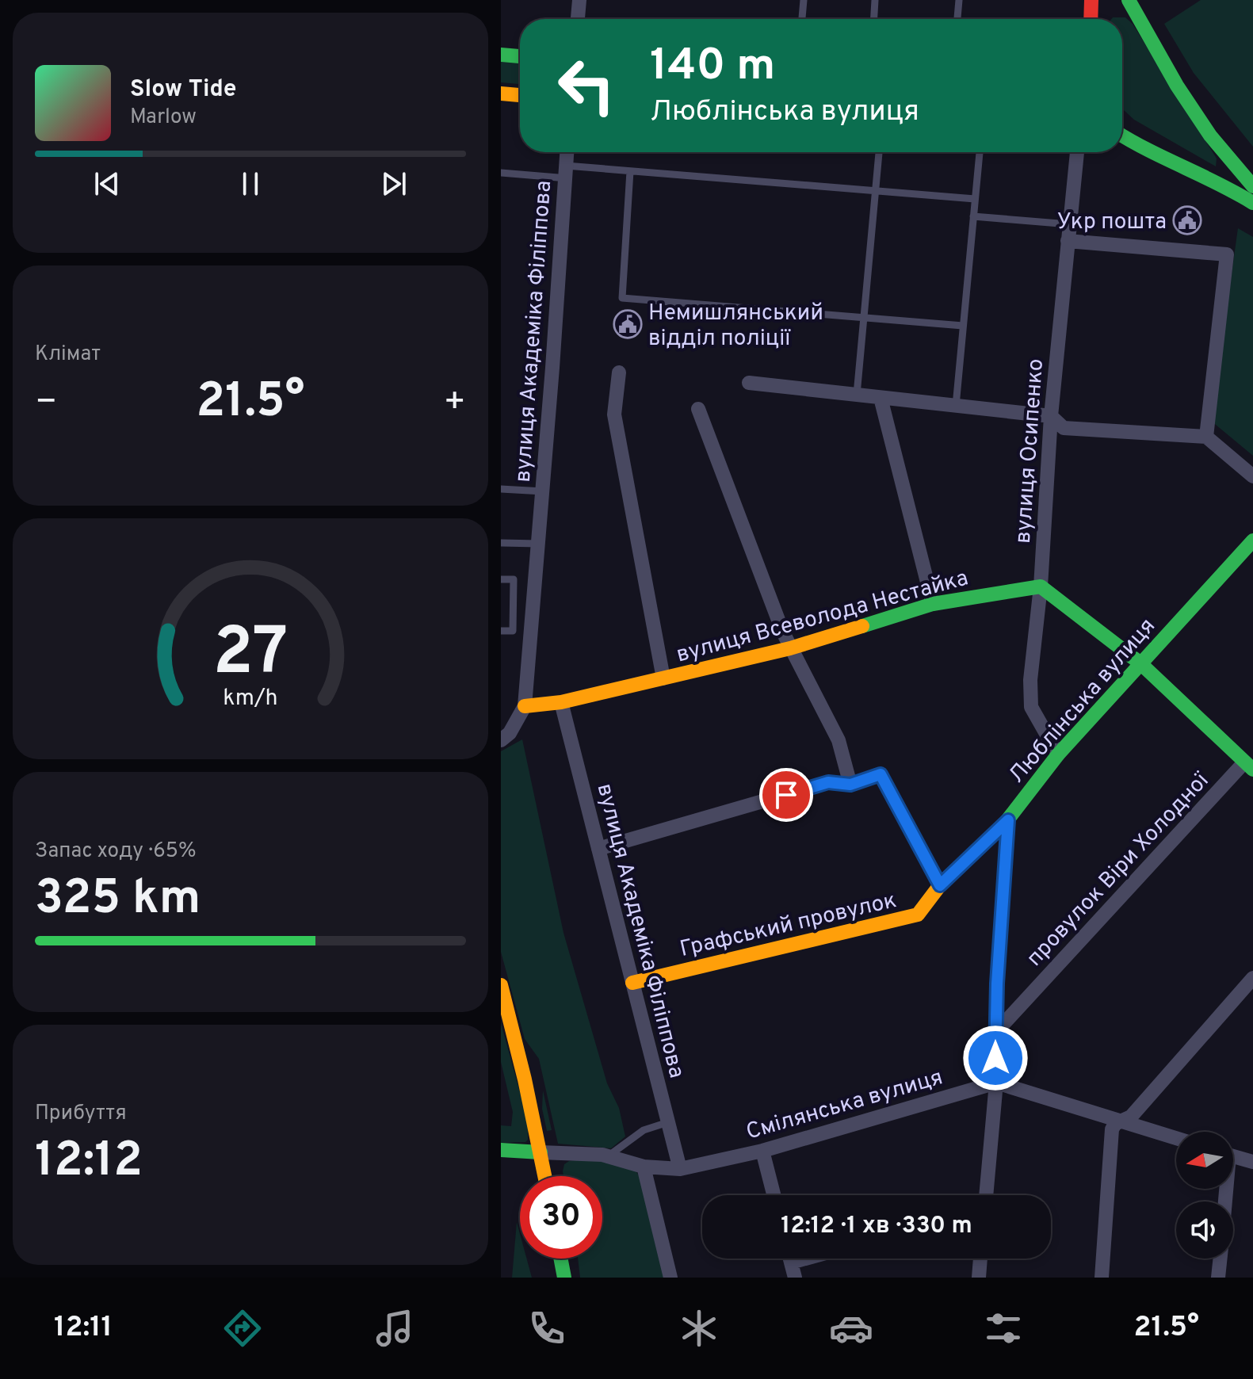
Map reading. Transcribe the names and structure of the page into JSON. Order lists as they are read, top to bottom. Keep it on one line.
{"streets":{"street":["вулиця Академіка Філіппова","вулиця Осипенко","вулиця Всеволода Нестайка","Люблінська вулиця","провулок Віри Холодної","Графський провулок","Смілянська вулиця"]},"crossings":[["вулиця Академіка Філіппова","вулиця Всеволода Нестайка"],["вулиця Академіка Філіппова","Графський провулок"],["вулиця Академіка Філіппова","Смілянська вулиця"],["вулиця Осипенко","вулиця Всеволода Нестайка"],["вулиця Осипенко","Люблінська вулиця"],["Люблінська вулиця","Графський провулок"]],"places":{"public building":["Укр пошта","Немишлянський відділ поліції"]},"north":"left","page":{"turn":["140 m","Люблінська вулиця"],"song":["Slow Tide","Marlow"],"tile":["Клімат",["Запас ходу · 65%","325 km"],["Прибуття","12:12"]],"heat":["−","21.5°","+"],"limit":"30","trip":"12:12 · 1 хв · 330 m","tabs":["12:11","21.5°"],"gauge":["27","km/h"]}}
